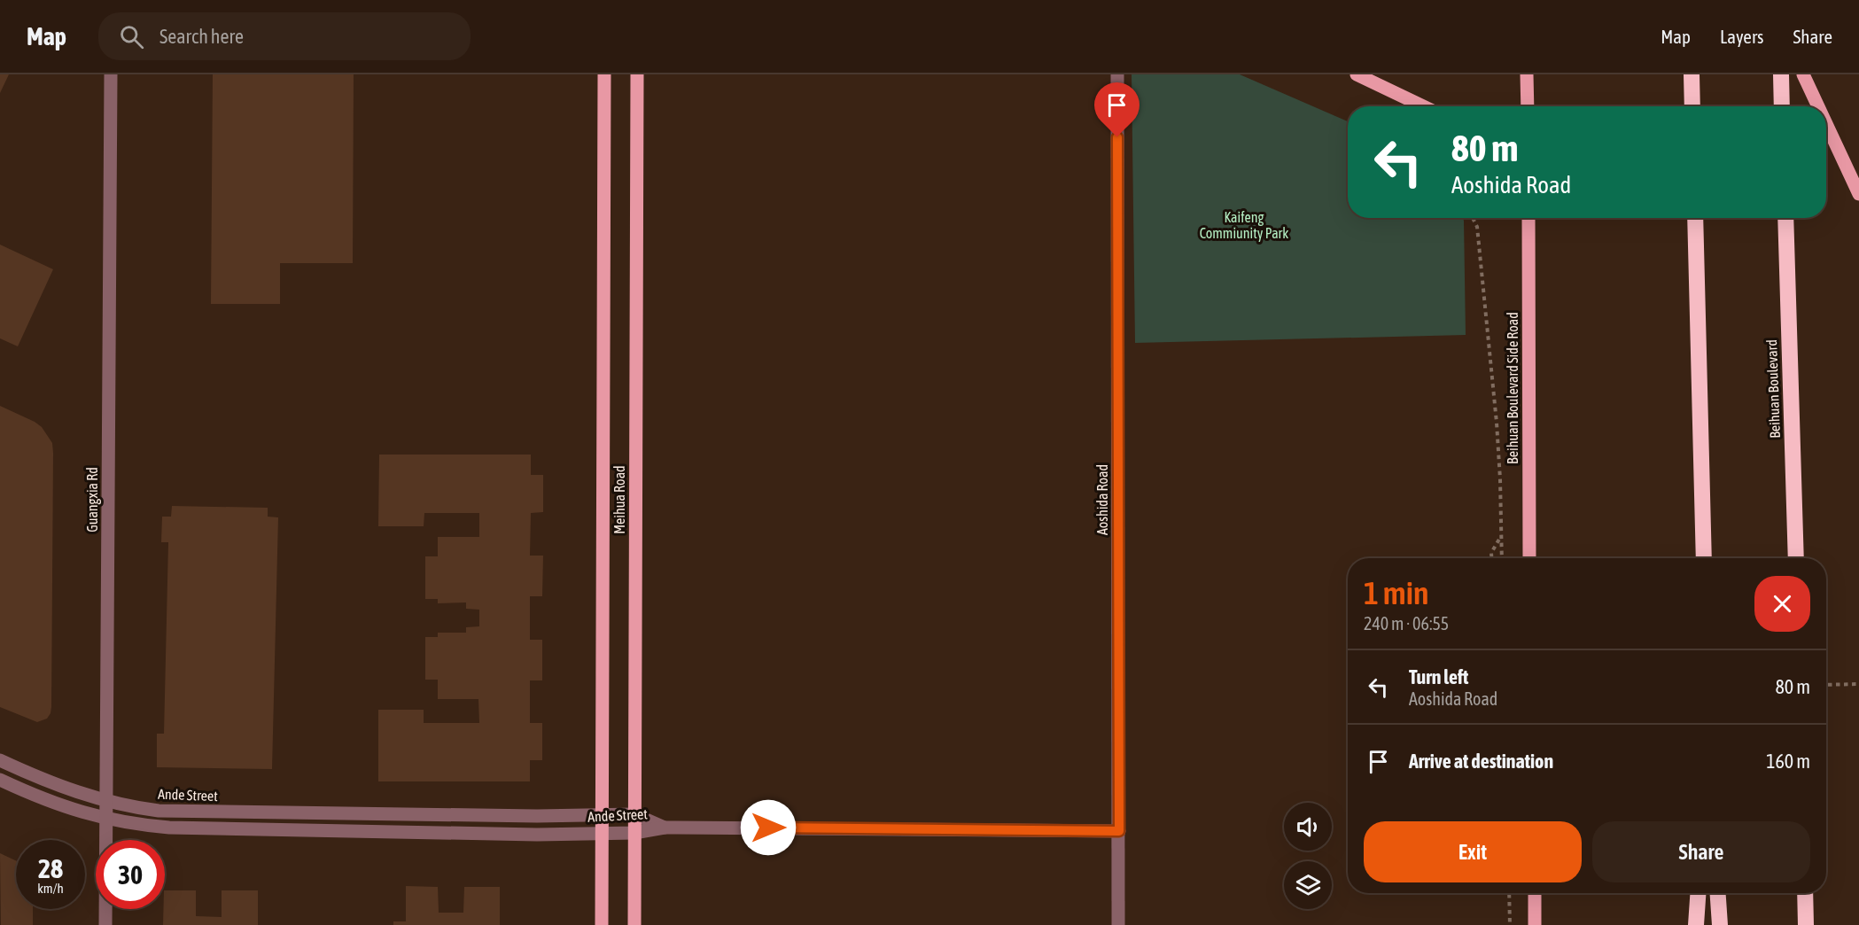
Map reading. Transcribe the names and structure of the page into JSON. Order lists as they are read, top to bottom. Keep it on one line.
{"streets":{"highway":["Beihuan Boulevard"],"main road":["Beihuan Boulevard Side Road","Meihua Road"],"street":["Guangxia Rd","Aoshida Road","Ande Street"]},"crossings":[["Guangxia Rd","Ande Street"],["Meihua Road","Ande Street"]],"parks":["Kaifeng Commiunity Park"],"page":{"header":"Map","search":"Search here","nav":["Map","Layers","Share"],"turn":["80 m","Aoshida Road"],"heading":["1 min","240 m · 06:55"],"list":[{"name":"Turn left","note":"Aoshida Road","value":"80 m"},{"name":"Arrive at destination","value":"160 m"}],"buttons":["Exit","Share"],"speed":"28 km/h","limit":"30"}}
